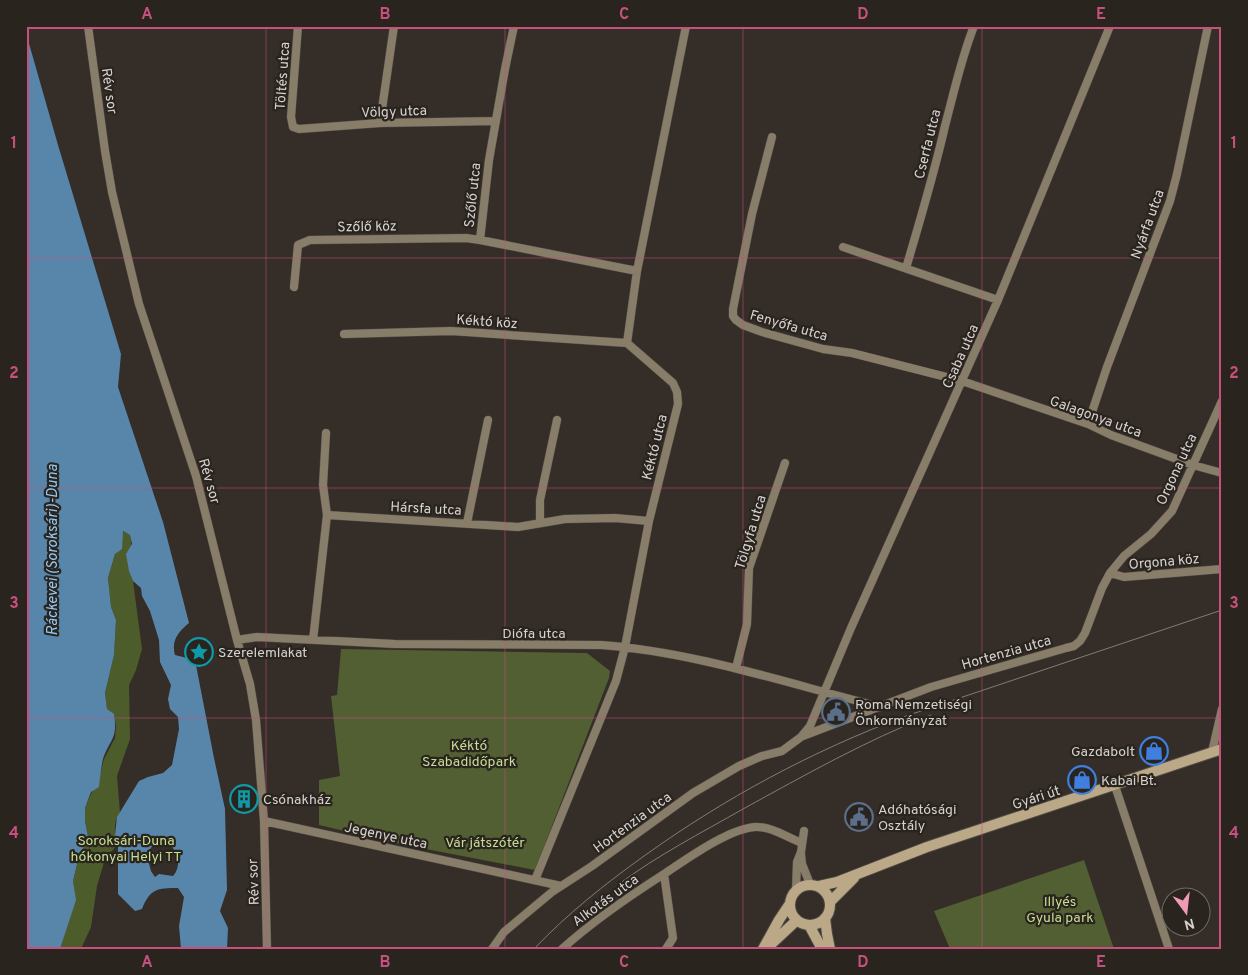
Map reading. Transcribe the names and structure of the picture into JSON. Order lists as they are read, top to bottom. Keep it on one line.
{"streets":{"street":["Töltés utca","Rév sor","Völgy utca","Cserfa utca","Szőlő utca","Nyárfa utca","Szőlő köz","Kéktó köz","Fenyőfa utca","Csaba utca","Galagonya utca","Kéktó utca","Orgona utca","Hársfa utca","Tölgyfa utca","Orgona köz","Diófa utca","Hortenzia utca","Gyári út","Jegenye utca","Alkotás utca"]},"crossings":[["Töltés utca","Völgy utca"],["Rév sor","Diófa utca"],["Rév sor","Jegenye utca"],["Völgy utca","Szőlő utca"],["Szőlő utca","Szőlő köz"],["Nyárfa utca","Galagonya utca"],["Kéktó köz","Kéktó utca"],["Fenyőfa utca","Csaba utca"],["Fenyőfa utca","Galagonya utca"],["Csaba utca","Galagonya utca"],["Csaba utca","Diófa utca"],["Csaba utca","Hortenzia utca"],["Galagonya utca","Orgona utca"],["Kéktó utca","Hársfa utca"],["Kéktó utca","Diófa utca"],["Kéktó utca","Jegenye utca"],["Orgona utca","Orgona köz"],["Orgona utca","Hortenzia utca"],["Tölgyfa utca","Diófa utca"],["Diófa utca","Hortenzia utca"],["Hortenzia utca","Jegenye utca"]],"water":["Ráckevei (Soroksári)-Duna"],"parks":["Kéktó Szabadidőpark","Soroksári-Duna hókonyai Helyi TT","Vár játszótér","Illyés Gyula park"],"places":{"place":["Szerelemlakat"],"public building":["Roma Nemzetiségi Önkormányzat","Adóhatósági Osztály"],"shop":["Gazdabolt","Kabai Bt."],"building":["Csónakház"]},"north":"bottom","grid":{"columns":["A","B","C","D","E"],"rows":["1","2","3","4"]}}
